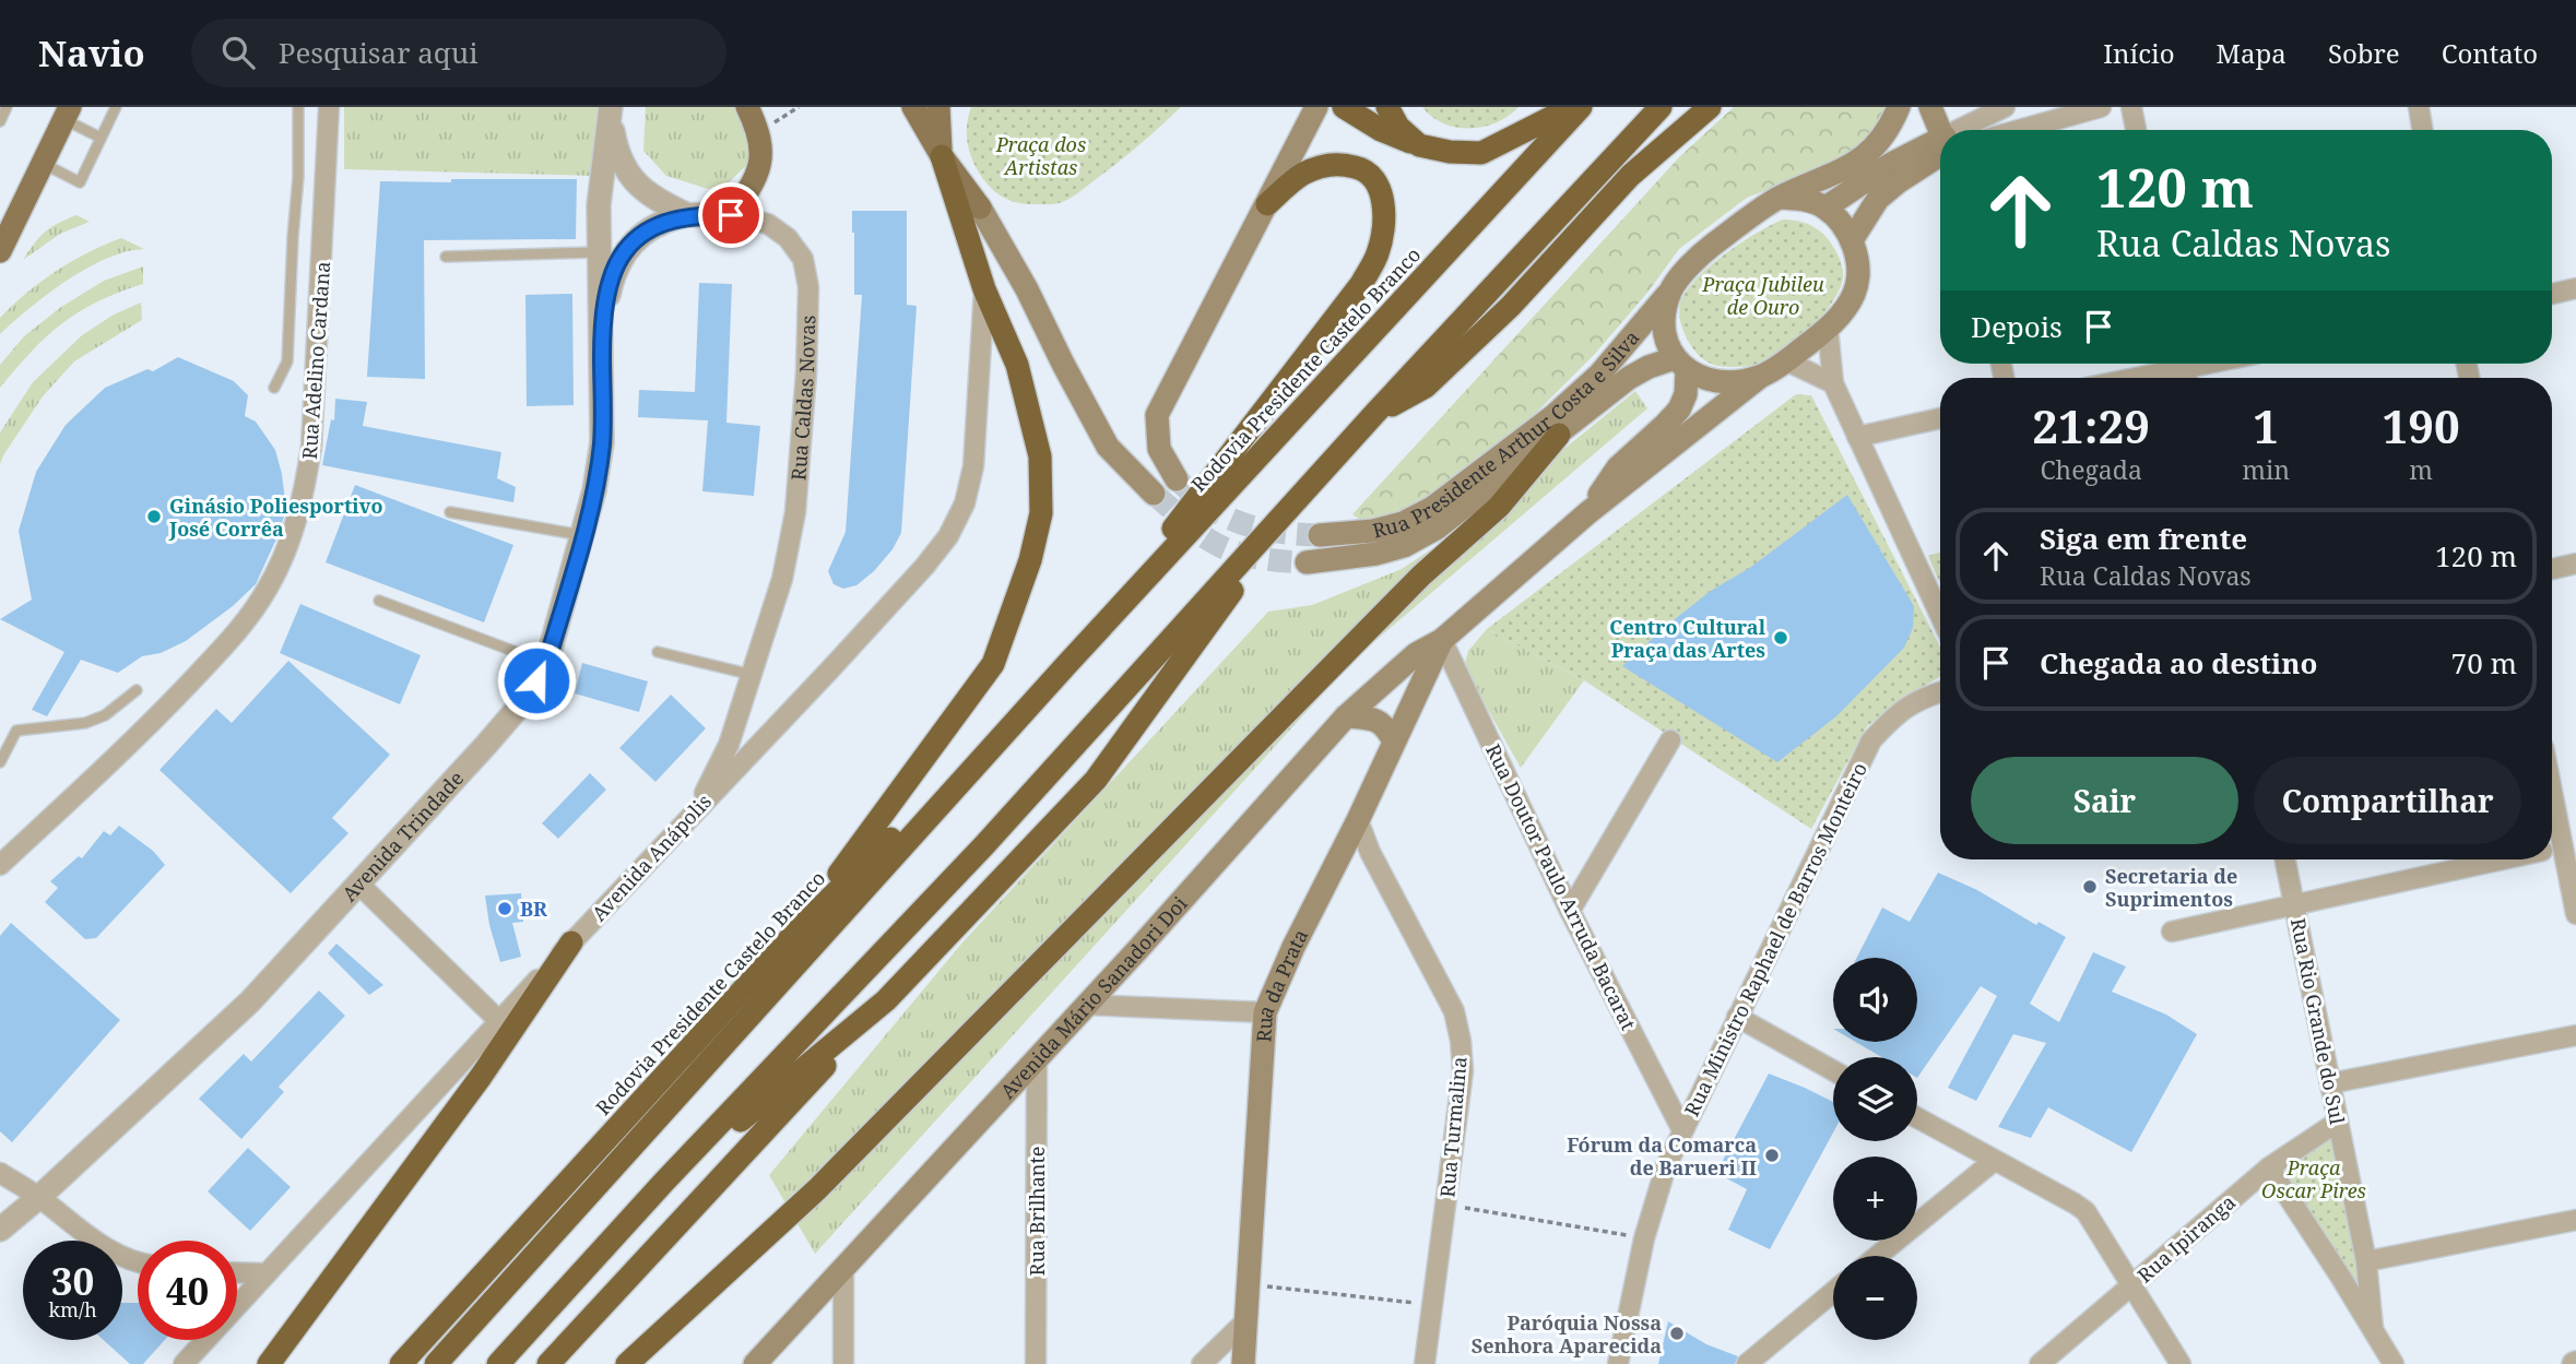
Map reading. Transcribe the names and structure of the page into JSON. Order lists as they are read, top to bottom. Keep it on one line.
{"streets":{"highway":["Rodovia Presidente Castelo Branco"],"main road":["Rua Presidente Arthur Costa e Silva","Rua da Prata","Avenida Mário Sanadori Doi"],"street":["Rua Adelino Cardana","Rua Caldas Novas","Avenida Trindade","Avenida Anápolis","Rua Doutor Paulo Arruda Bacarat","Rua Ministro Raphael de Barros Monteiro","Rua Rio Grande do Sul","Rua Turmalina","Rua Brilhante","Rua Ipiranga"]},"crossings":[["Rua Caldas Novas","Avenida Trindade"],["Rua Caldas Novas","Avenida Anápolis"],["Rua Doutor Paulo Arruda Bacarat","Rua Ministro Raphael de Barros Monteiro"],["Rua Doutor Paulo Arruda Bacarat","Rua da Prata"],["Rua Doutor Paulo Arruda Bacarat","Avenida Mário Sanadori Doi"],["Rua da Prata","Avenida Mário Sanadori Doi"],["Rua da Prata","Rua Turmalina"],["Avenida Mário Sanadori Doi","Rua Brilhante"],["Rua Rio Grande do Sul","Rua Ipiranga"]],"parks":["Praça dos Artistas","Praça Jubileu de Ouro","Praça Oscar Pires"],"places":["Ginásio Poliesportivo José Corrêa","Centro Cultural Praça das Artes","Secretaria de Suprimentos","BR","Fórum da Comarca de Barueri II","Paróquia Nossa Senhora Aparecida"],"page":{"header":"Navio","search":"Pesquisar aqui","nav":["Início","Mapa","Sobre","Contato"],"turn":["120 m","Rua Caldas Novas"],"then":"Depois","eta":["21:29","Chegada","1","min","190","m"],"list":[{"name":"Siga em frente","note":"Rua Caldas Novas","value":"120 m"},{"name":"Chegada ao destino","value":"70 m"}],"buttons":["Sair","Compartilhar"],"map_buttons":["+","−"],"speed":"30 km/h","limit":"40"}}
